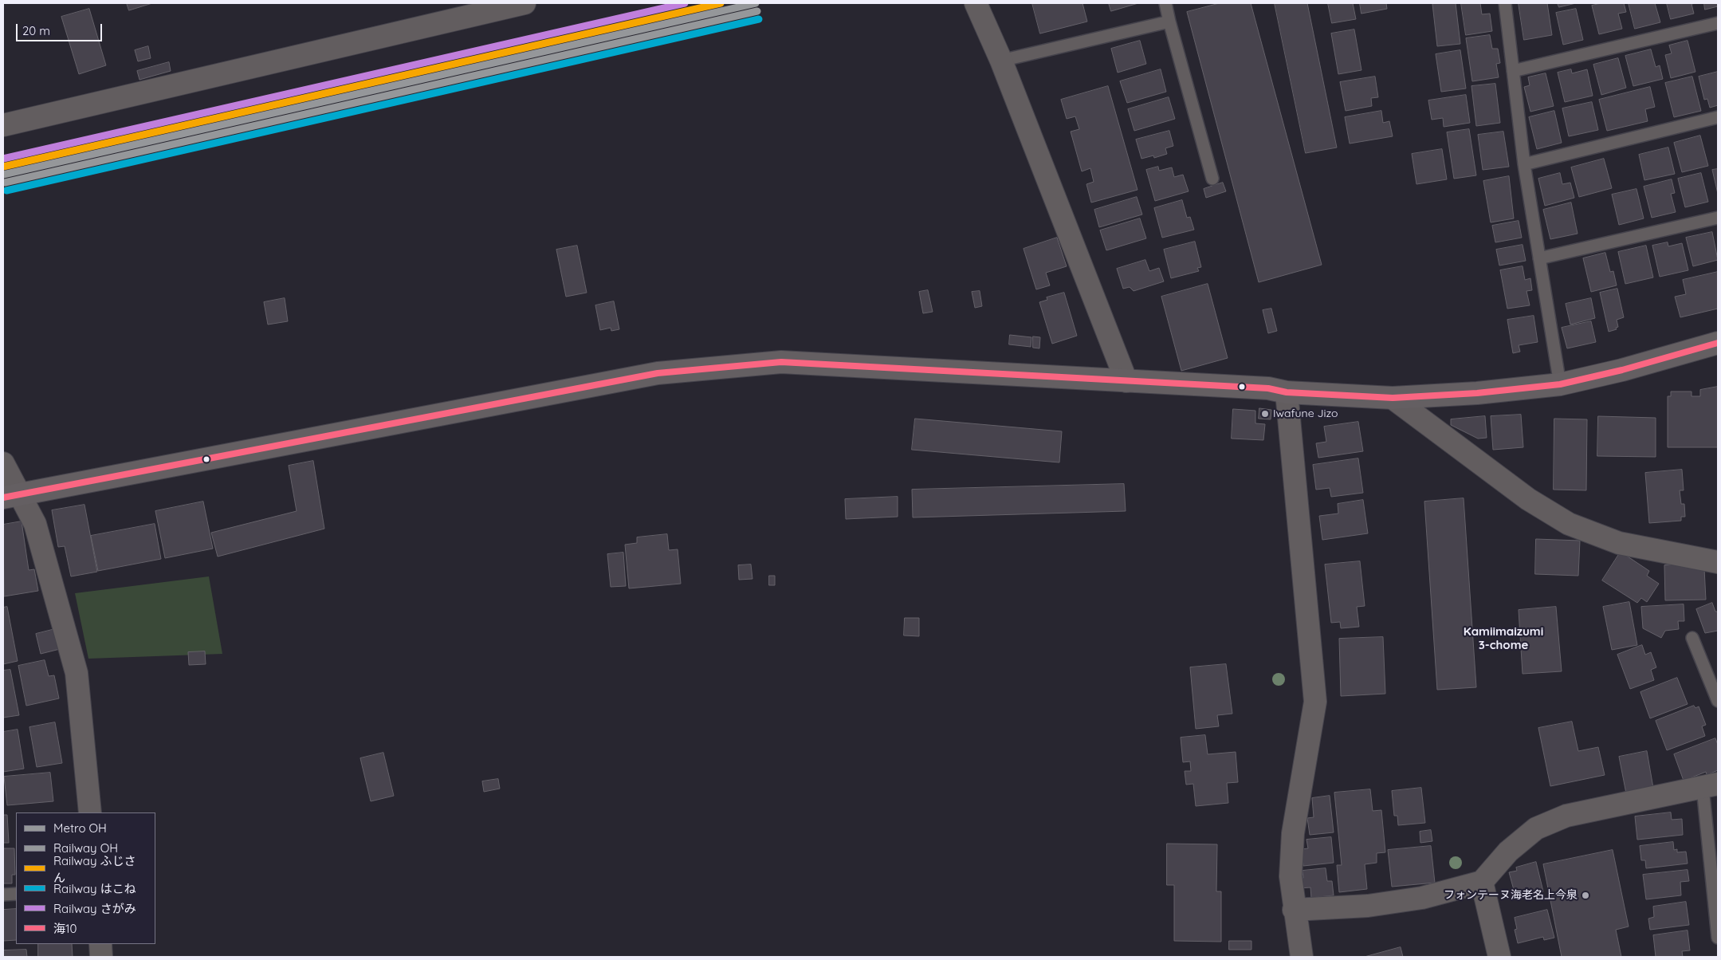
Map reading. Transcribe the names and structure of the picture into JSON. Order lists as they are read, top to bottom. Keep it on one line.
{"districts":["Kamiimaizumi 3-chome"],"places":["Iwafune Jizo","フォンテーヌ海老名上今泉"],"lines":["metro line OH","rail line ふじさん","rail line さがみ","rail line OH","rail line はこね","transit line 海10"],"legend":["Metro OH","Railway OH","Railway ふじさん","Railway はこね","Railway さがみ","海10"],"scale_bar":"20 m"}
